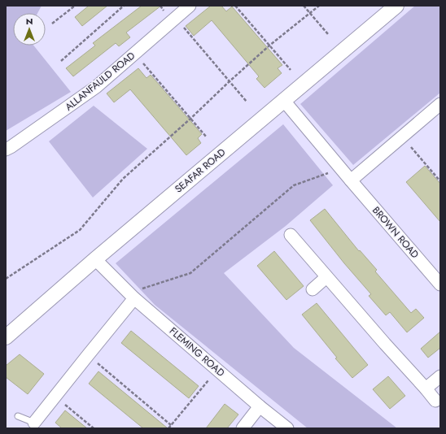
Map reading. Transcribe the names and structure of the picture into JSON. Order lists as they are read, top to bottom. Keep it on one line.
{"streets":{"street":["ALLANFAULD ROAD","SEAFAR ROAD","BROWN ROAD","FLEMING ROAD"]},"crossings":[["SEAFAR ROAD","BROWN ROAD"],["SEAFAR ROAD","FLEMING ROAD"]],"north":"top"}
